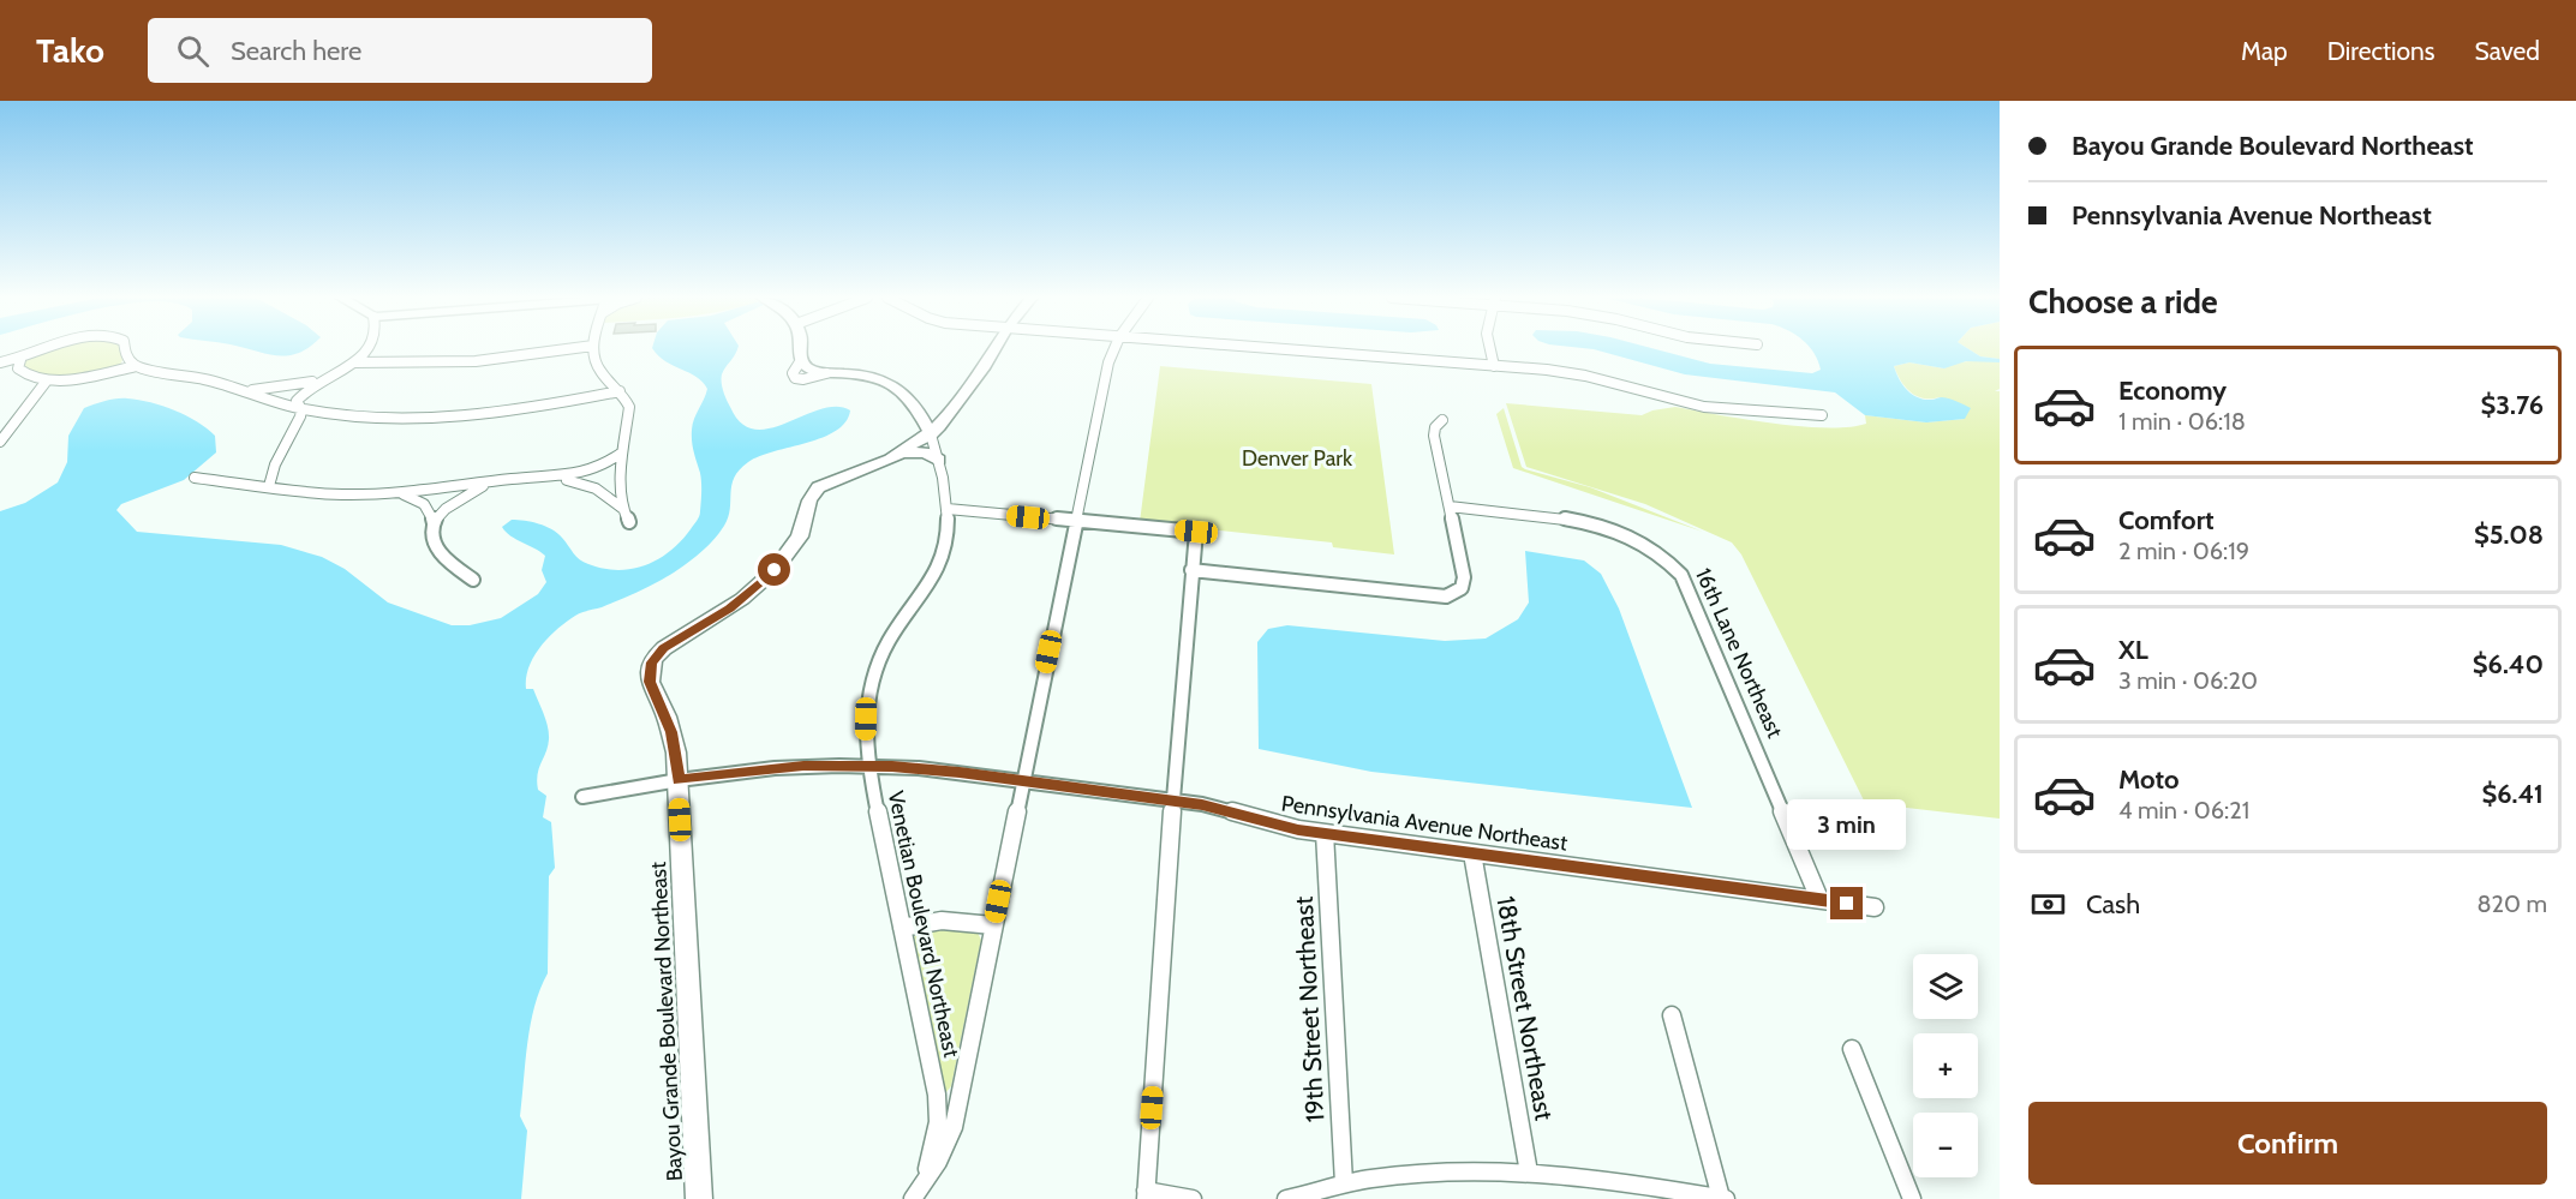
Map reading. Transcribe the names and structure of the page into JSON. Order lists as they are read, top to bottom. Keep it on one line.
{"streets":{"street":["16th Lane Northeast","Pennsylvania Avenue Northeast","Venetian Boulevard Northeast","18th Street Northeast","19th Street Northeast","Bayou Grande Boulevard Northeast"]},"crossings":[["16th Lane Northeast","Pennsylvania Avenue Northeast"],["Pennsylvania Avenue Northeast","Venetian Boulevard Northeast"],["Pennsylvania Avenue Northeast","18th Street Northeast"],["Pennsylvania Avenue Northeast","19th Street Northeast"],["Pennsylvania Avenue Northeast","Bayou Grande Boulevard Northeast"],["Venetian Boulevard Northeast","Bayou Grande Boulevard Northeast"]],"parks":["Denver Park"],"page":{"header":"Tako","search":"Search here","nav":["Map","Directions","Saved"],"banner":["Bayou Grande Boulevard Northeast","Pennsylvania Avenue Northeast"],"heading":"Choose a ride","list":[{"name":"Economy","note":"1 min · 06:18","value":"$3.76"},{"name":"Comfort","note":"2 min · 06:19","value":"$5.08"},{"name":"XL","note":"3 min · 06:20","value":"$6.40"},{"name":"Moto","note":"4 min · 06:21","value":"$6.41"}],"bubble":"3 min","pay":["Cash","820 m"],"map_buttons":["+","−"],"buttons":"Confirm"}}
